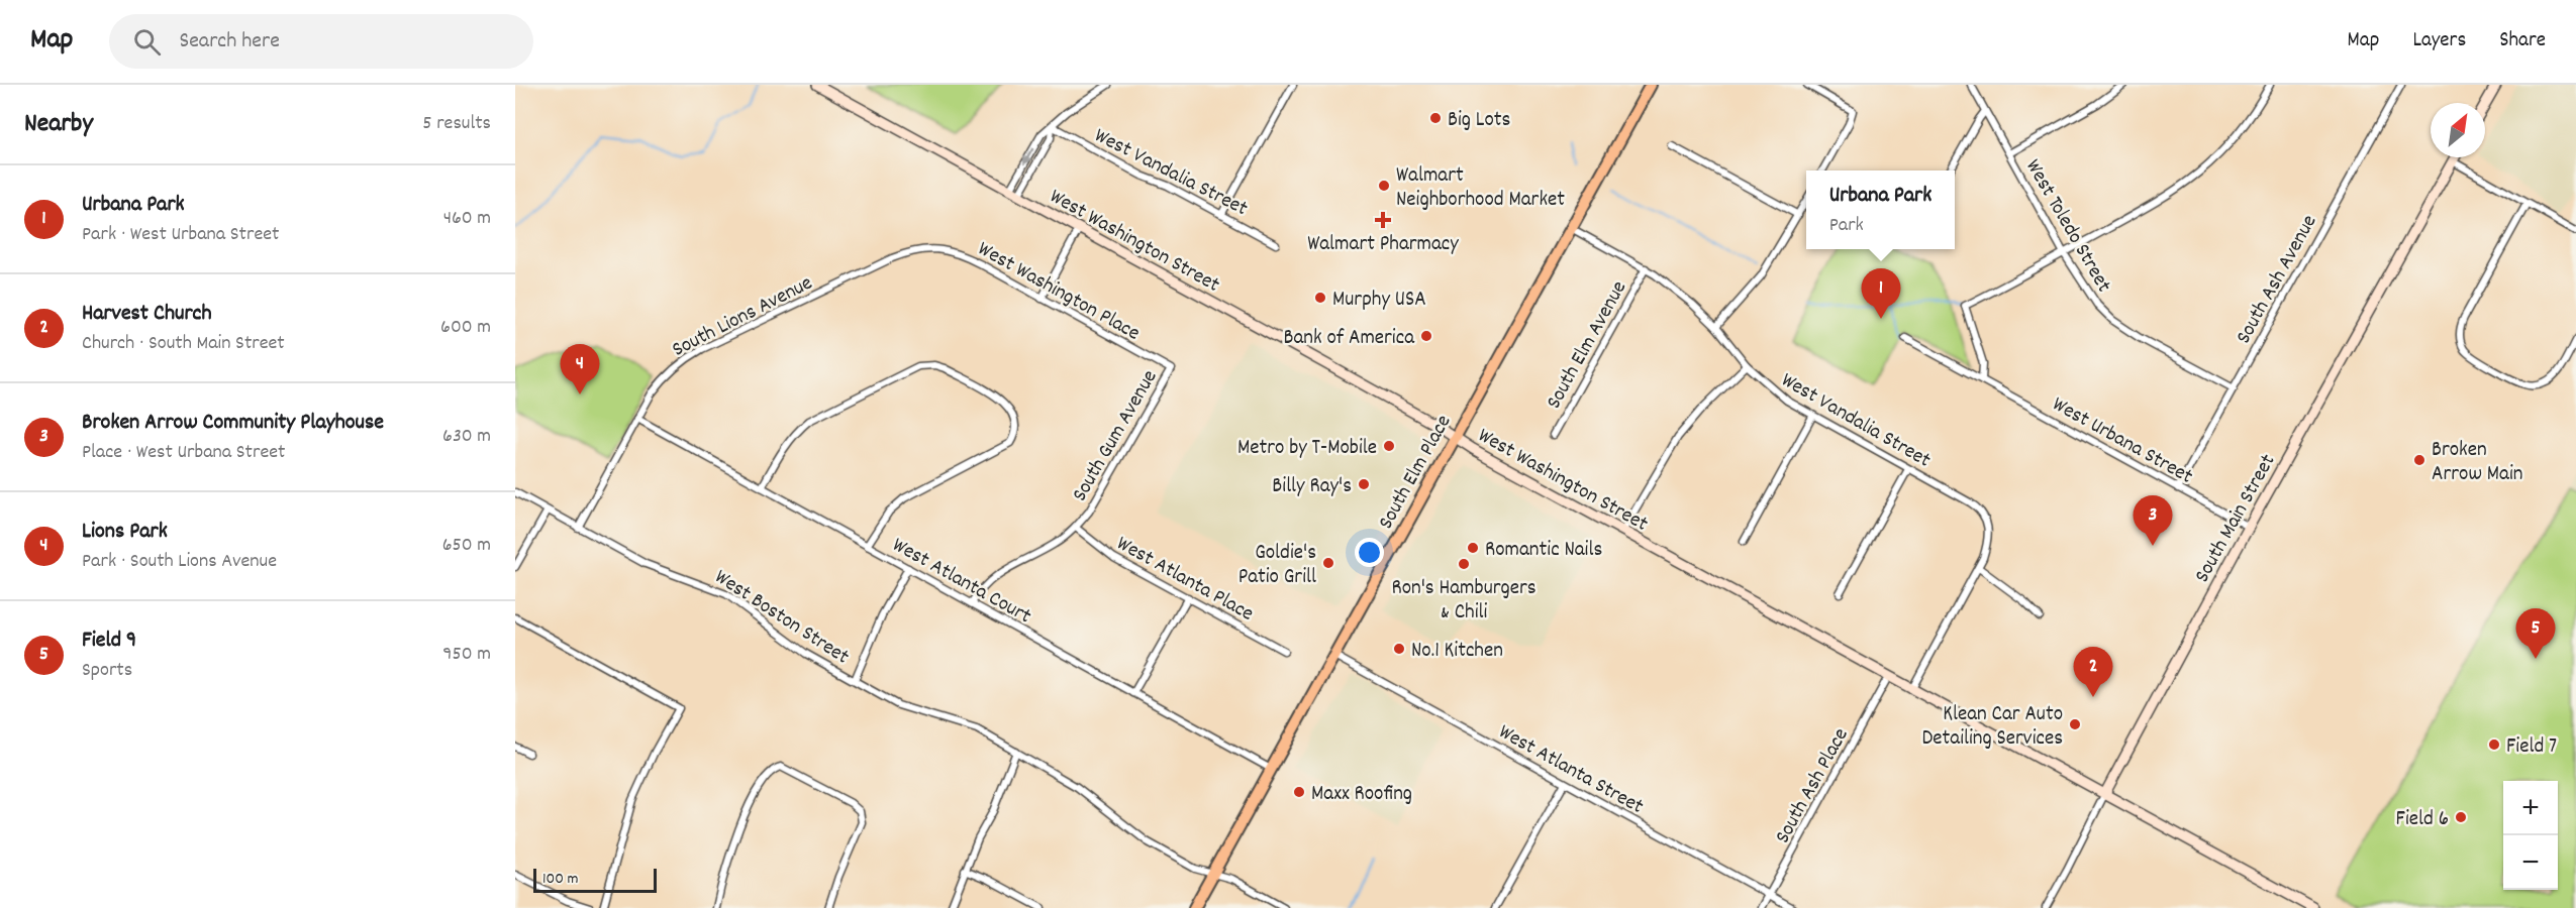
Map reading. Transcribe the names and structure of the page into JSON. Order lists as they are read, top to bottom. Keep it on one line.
{"streets":{"main road":["West Washington Street","South Elm Place","South Main Street"],"street":["West Vandalia Street","West Toledo Street","South Ash Avenue","West Washington Place","South Lions Avenue","South Elm Avenue","South Gum Avenue","West Urbana Street","West Atlanta Place","West Atlanta Court","West Boston Street","West Atlanta Street","South Ash Place"]},"crossings":[["West Vandalia Street","South Elm Avenue"],["West Vandalia Street","South Elm Place"],["West Toledo Street","South Ash Avenue"],["West Washington Street","South Elm Place"],["West Washington Street","South Main Street"],["West Washington Street","South Ash Place"],["South Ash Avenue","West Urbana Street"],["West Washington Place","South Lions Avenue"],["West Washington Place","South Gum Avenue"],["South Lions Avenue","West Atlanta Court"],["South Lions Avenue","West Boston Street"],["South Gum Avenue","West Atlanta Place"],["South Gum Avenue","West Atlanta Court"],["West Urbana Street","South Main Street"],["South Elm Place","West Atlanta Court"],["South Elm Place","West Boston Street"],["South Elm Place","West Atlanta Street"],["West Atlanta Street","South Ash Place"]],"places":{"other":["Big Lots","Walmart Neighborhood Market","Murphy USA","Bank of America","Metro by T-Mobile","Broken Arrow Main","Billy Ray's","Romantic Nails","Goldie's Patio Grill","Ron's Hamburgers & Chili","No.1 Kitchen","Klean Car Auto Detailing Services","Field 7","Maxx Roofing","Field 6"],"health":["Walmart Pharmacy"]},"scale_bar":"100 m","north":"top right","page":{"header":"Map","search":"Search here","nav":["Map","Layers","Share"],"heading":["Nearby","5 results"],"list":[{"mark":"1","name":"Urbana Park","note":"Park · West Urbana Street","value":"460 m"},{"mark":"2","name":"Harvest Church","note":"Church · South Main Street","value":"600 m"},{"mark":"3","name":"Broken Arrow Community Playhouse","note":"Place · West Urbana Street","value":"630 m"},{"mark":"4","name":"Lions Park","note":"Park · South Lions Avenue","value":"650 m"},{"mark":"5","name":"Field 9","note":"Sports","value":"950 m"}],"popup":["Urbana Park","Park"],"pins":["1","4","3","5","2"],"map_buttons":["+","−"],"scale":"100 m"}}
